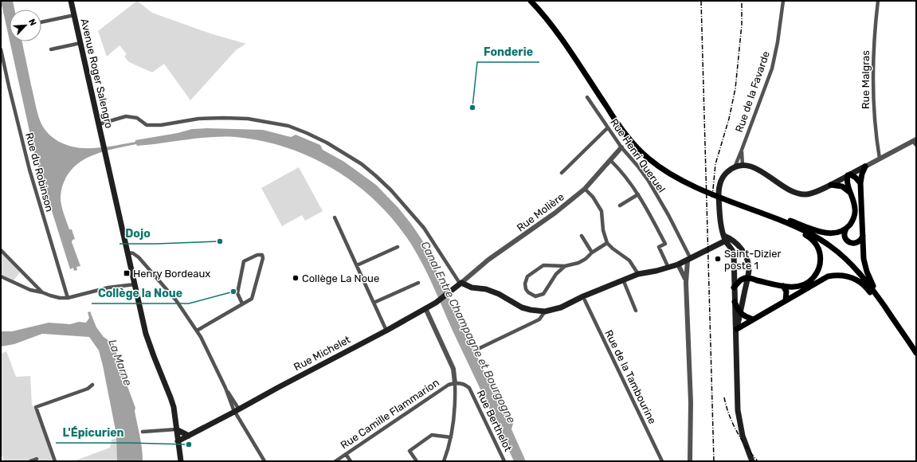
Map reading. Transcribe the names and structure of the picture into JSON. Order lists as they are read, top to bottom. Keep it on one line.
{"streets":{"main road":["Avenue Roger Salengro","Rue Michelet"],"street":["Rue Malgras","Rue de la Favarde","Rue Henri Queruel","Rue du Robinson","Rue Molière","Rue de la Tambourine","Rue Camille Flammarion","Rue Berthelot"]},"crossings":[["Avenue Roger Salengro","Rue Michelet"],["Rue Henri Queruel","Rue Molière"],["Rue Molière","Rue Michelet"],["Rue Camille Flammarion","Rue Berthelot"]],"water":["Canal Entre Champagne et Bourgogne","La Marne"],"places":{"other":["Fonderie","Dojo","Saint-Dizier poste 1","Collège La Noue","Collège la Noue","L'Épicurien"],"transit":["Henry Bordeaux"]},"north":"top right"}
